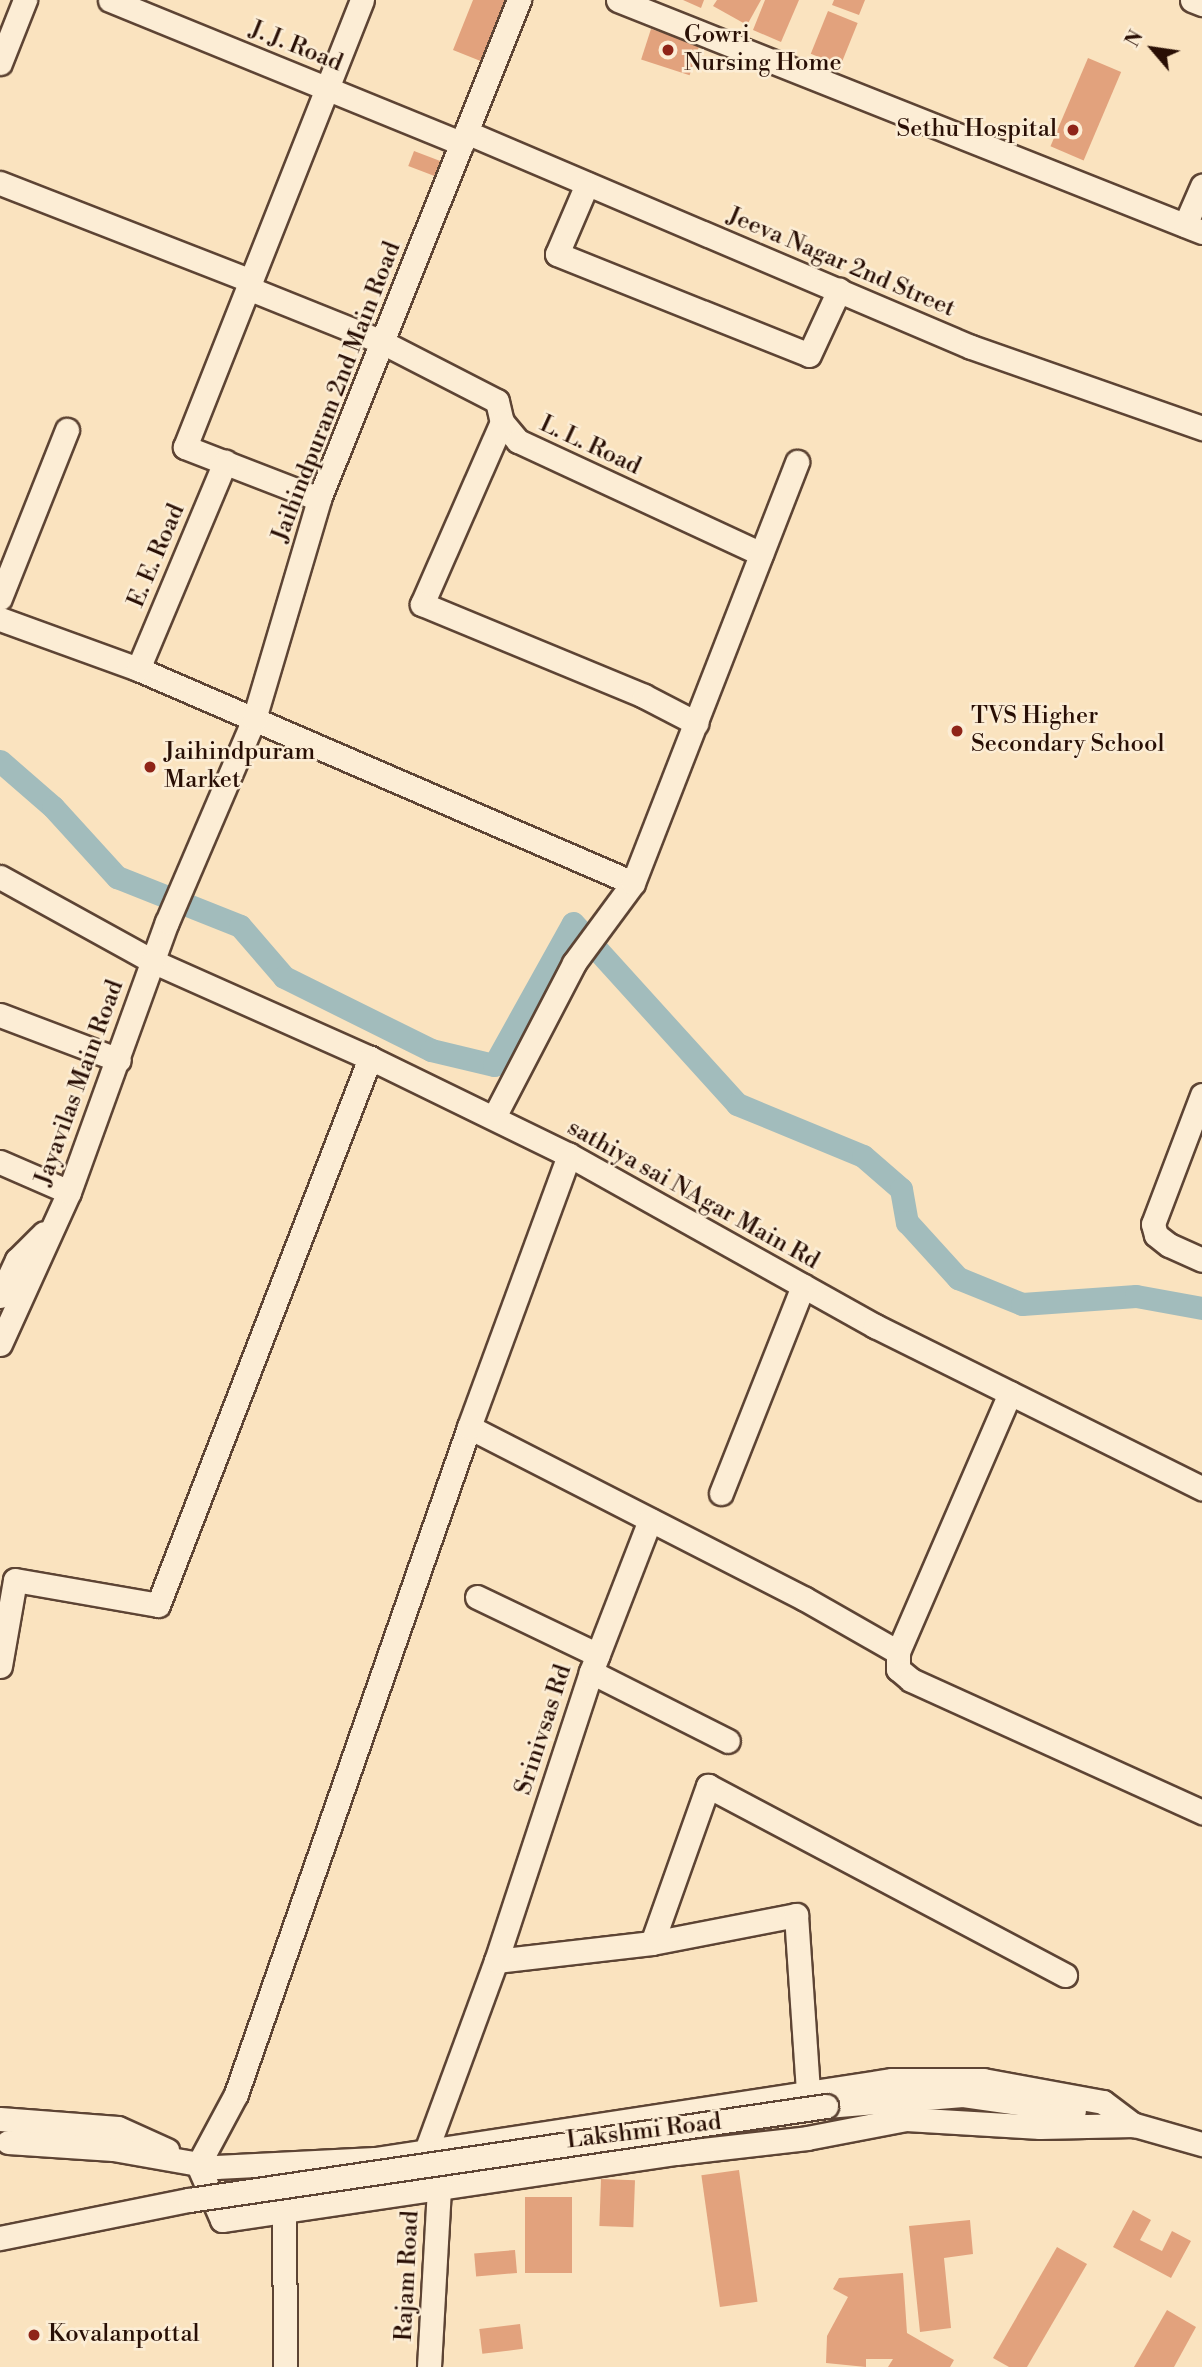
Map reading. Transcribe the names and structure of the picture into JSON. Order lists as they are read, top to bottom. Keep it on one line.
{"streets":{"street":["J. J. Road","Jeeva Nagar 2nd Street","Jaihindpuram 2nd Main Road","L. L. Road","E. E. Road","Jayavilas Main Road","sathiya sai NAgar Main Rd","Srinivsas Rd","Lakshmi Road","Rajam Road"]},"crossings":[["J. J. Road","Jeeva Nagar 2nd Street"],["J. J. Road","Jaihindpuram 2nd Main Road"],["Jeeva Nagar 2nd Street","Jaihindpuram 2nd Main Road"],["Jaihindpuram 2nd Main Road","L. L. Road"],["Jaihindpuram 2nd Main Road","Jayavilas Main Road"],["Jayavilas Main Road","sathiya sai NAgar Main Rd"],["Srinivsas Rd","Lakshmi Road"],["Lakshmi Road","Rajam Road"]],"places":["Gowri Nursing Home","Sethu Hospital","TVS Higher Secondary School","Jaihindpuram Market","Kovalanpottal"],"north":"top left"}
